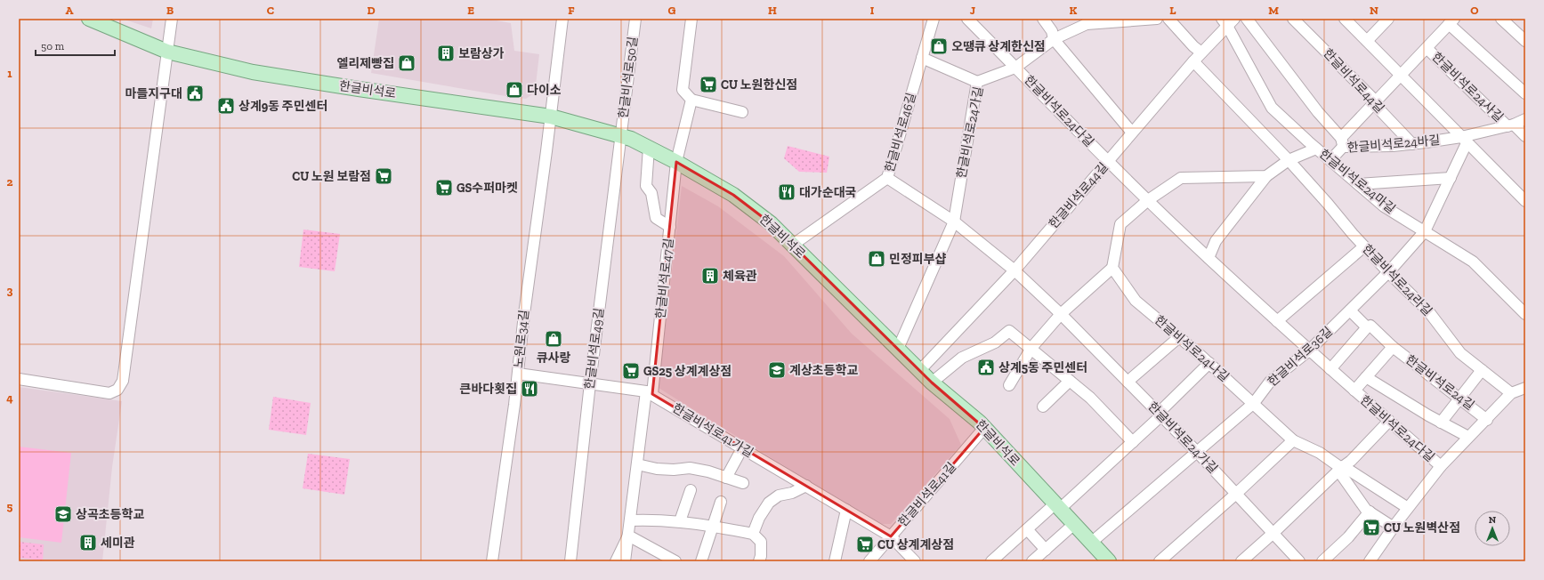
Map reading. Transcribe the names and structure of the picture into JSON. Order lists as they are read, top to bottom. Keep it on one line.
{"streets":{"main road":["한글비석로"],"street":["한글비석로50길","한글비석로44길","한글비석로24사길","한글비석로24다길","한글비석로46길","한글비석로24가길","한글비석로24바길","한글비석로24마길","한글비석로47길","한글비석로24라길","노원로34길","한글비석로49길","한글비석로24나길","한글비석로36길","한글비석로24길","한글비석로41가길","한글비석로41길"]},"crossings":[["한글비석로50길","한글비석로"],["한글비석로50길","한글비석로49길"],["한글비석로44길","한글비석로"],["한글비석로44길","한글비석로24다길"],["한글비석로44길","한글비석로24가길"],["한글비석로44길","한글비석로24바길"],["한글비석로44길","한글비석로24마길"],["한글비석로44길","한글비석로24라길"],["한글비석로","한글비석로46길"],["한글비석로","한글비석로47길"],["한글비석로","노원로34길"],["한글비석로","한글비석로49길"],["한글비석로","한글비석로36길"],["한글비석로","한글비석로41길"],["한글비석로24다길","한글비석로24가길"],["한글비석로24다길","한글비석로36길"],["한글비석로24다길","한글비석로24길"],["한글비석로46길","한글비석로24가길"],["한글비석로24가길","한글비석로36길"],["한글비석로24바길","한글비석로24마길"],["한글비석로24바길","한글비석로36길"],["한글비석로24마길","한글비석로36길"],["한글비석로47길","한글비석로41가길"],["한글비석로24라길","한글비석로36길"],["한글비석로24라길","한글비석로24길"],["노원로34길","한글비석로41가길"],["한글비석로49길","한글비석로41가길"],["한글비석로24나길","한글비석로36길"],["한글비석로24나길","한글비석로24길"],["한글비석로41가길","한글비석로41길"]],"places":{"shop":["오땡큐 상계한신점","엘리제빵집","다이소","민정피부샵","큐사랑"],"building":["보람상가","체육관","세미관"],"supermarket":["CU 노원한신점","CU 노원 보람점","GS수퍼마켓","GS25 상계계상점","CU 노원벽산점","CU 상계계상점"],"public building":["마들지구대","상계9동 주민센터","상계5동 주민센터"],"restaurant":["대가순대국","큰바다횟집"],"school or university":["계상초등학교","상곡초등학교"]},"scale_bar":"50 m","north":"top","grid":{"columns":["A","B","C","D","E","F","G","H","I","J","K","L","M","N","O"],"rows":["1","2","3","4","5"]}}
